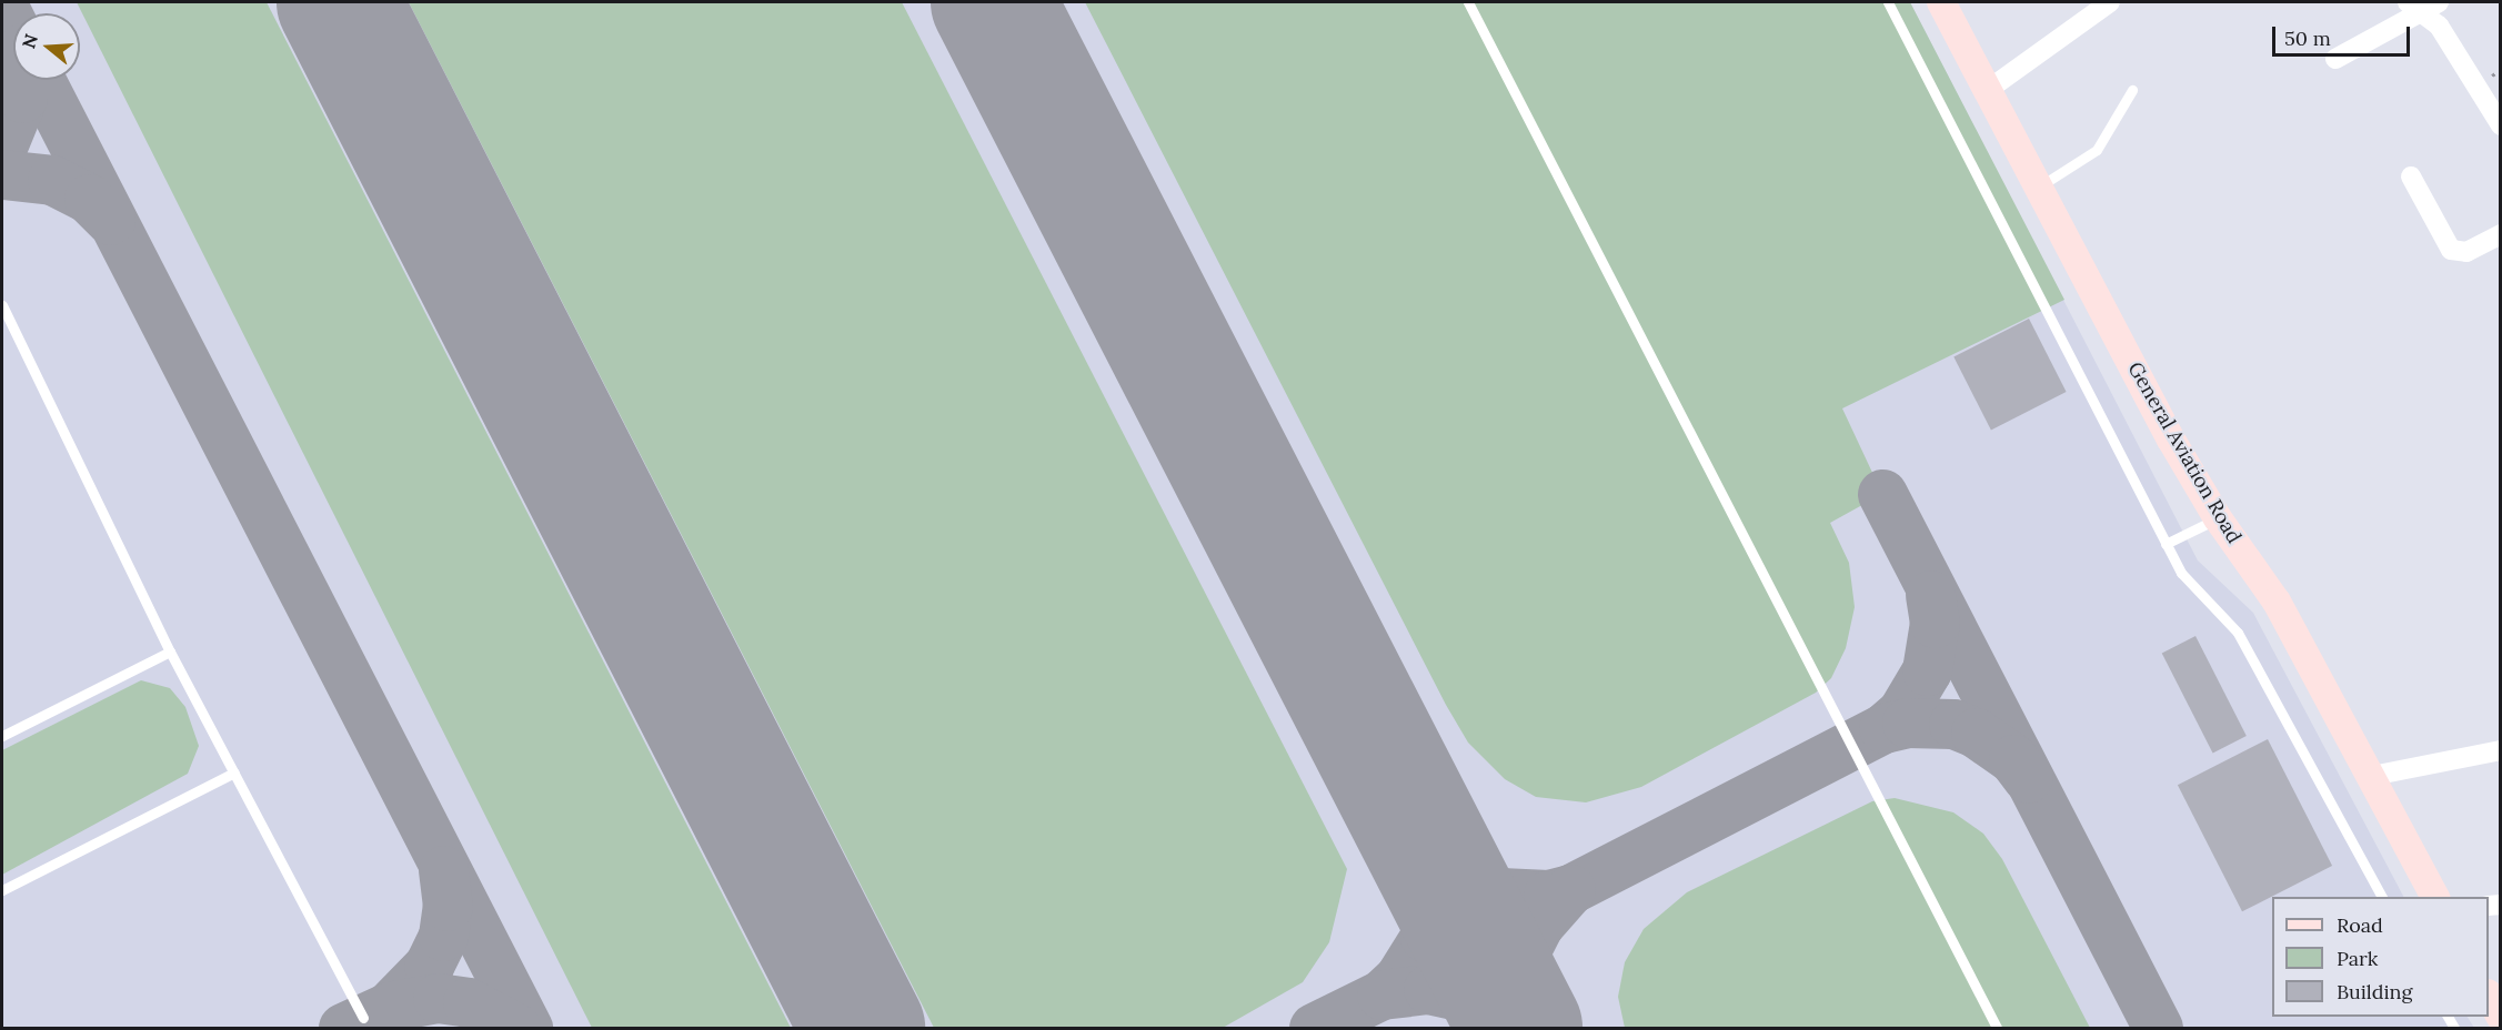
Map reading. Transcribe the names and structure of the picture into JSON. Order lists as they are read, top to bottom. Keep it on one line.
{"streets":{"main road":["General Aviation Road"]},"legend":["Road","Park","Building"],"scale_bar":"50 m","north":"left"}
